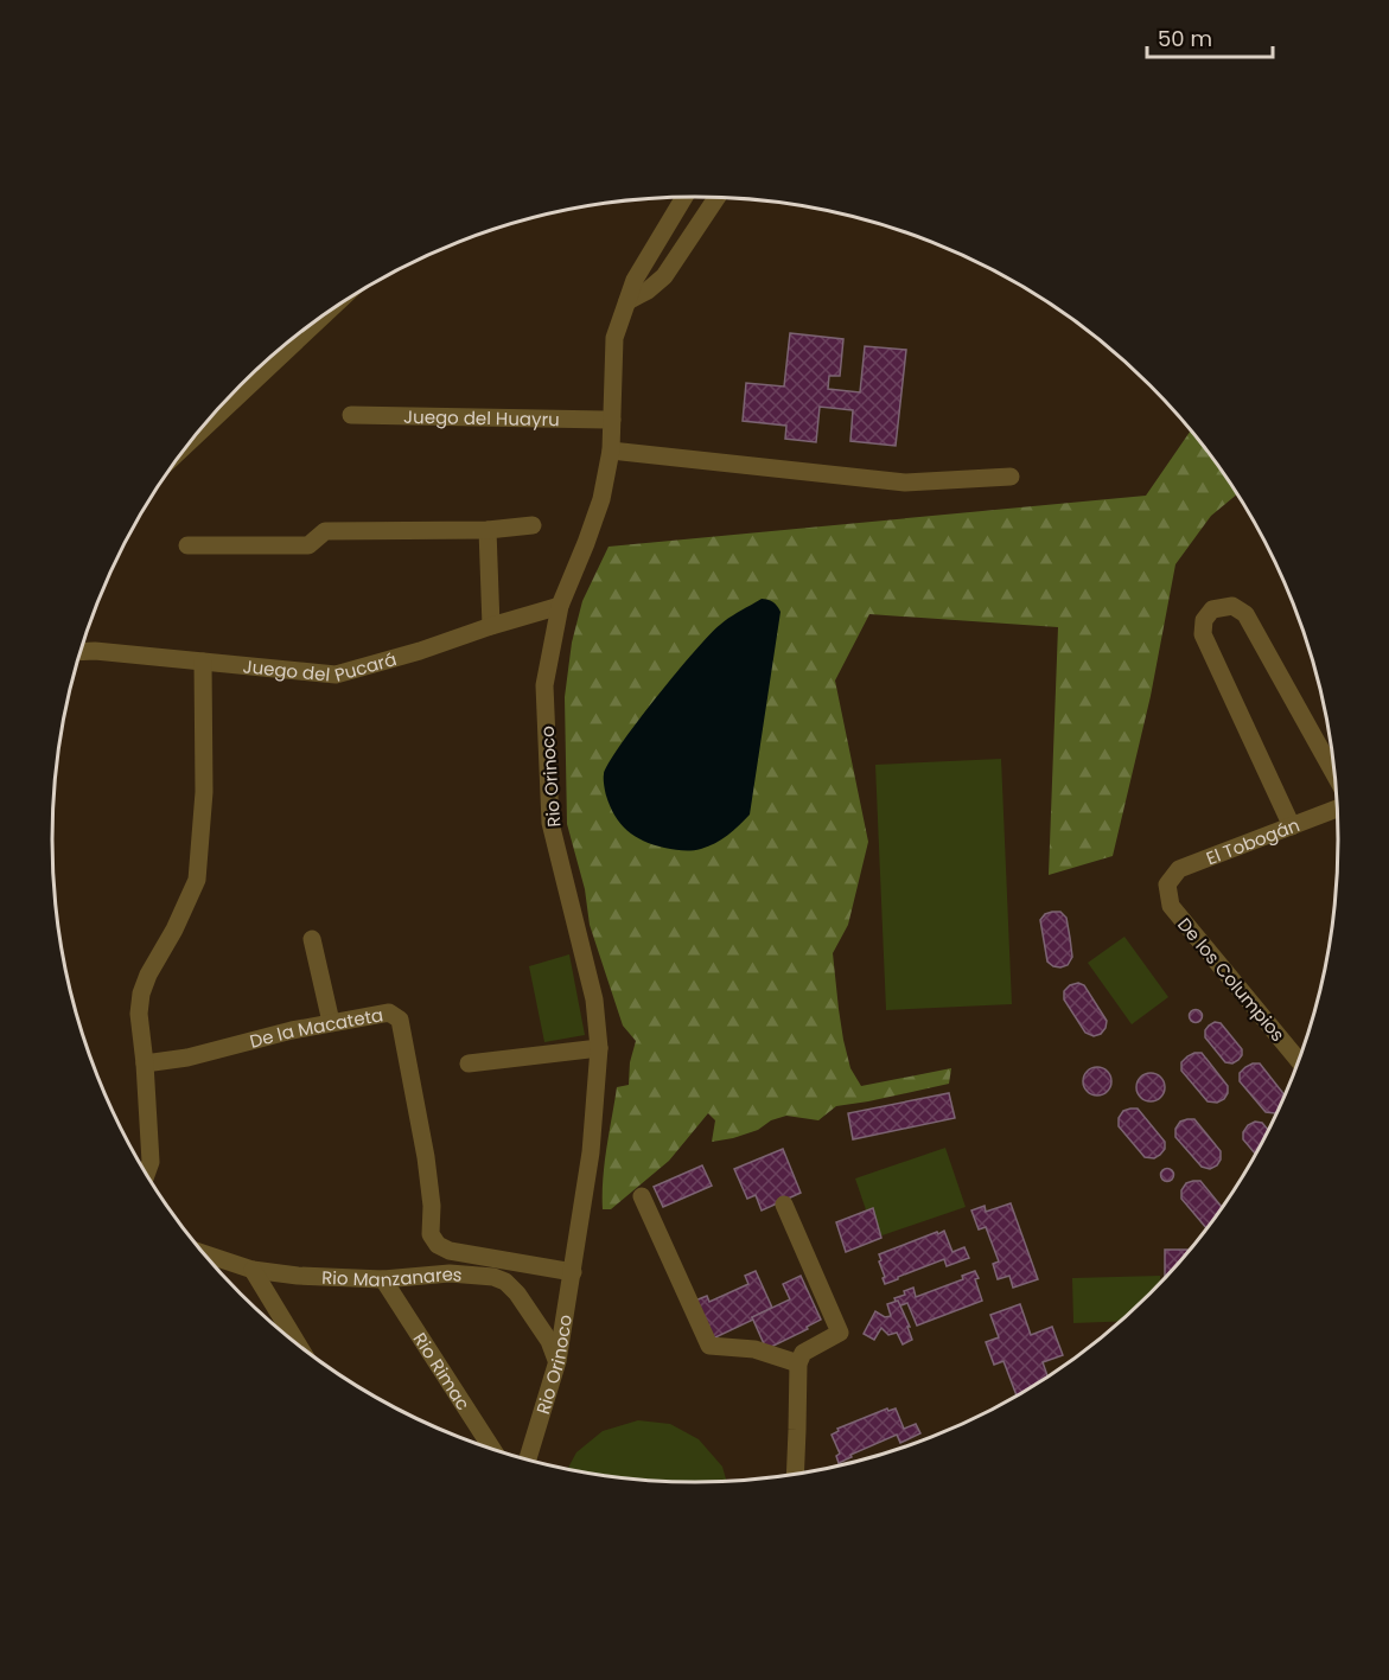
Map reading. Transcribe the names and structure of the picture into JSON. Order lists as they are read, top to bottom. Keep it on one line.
{"streets":{"street":["Juego del Huayru","Juego del Pucará","Rio Orinoco","El Tobogán","De los Columpios","De la Macateta","Rio Manzanares","Rio Rimac"]},"crossings":[["Juego del Huayru","Rio Orinoco"],["Juego del Pucará","Rio Orinoco"],["Rio Orinoco","Rio Manzanares"],["El Tobogán","De los Columpios"],["De la Macateta","Rio Manzanares"],["Rio Manzanares","Rio Rimac"]],"scale_bar":"50 m"}
